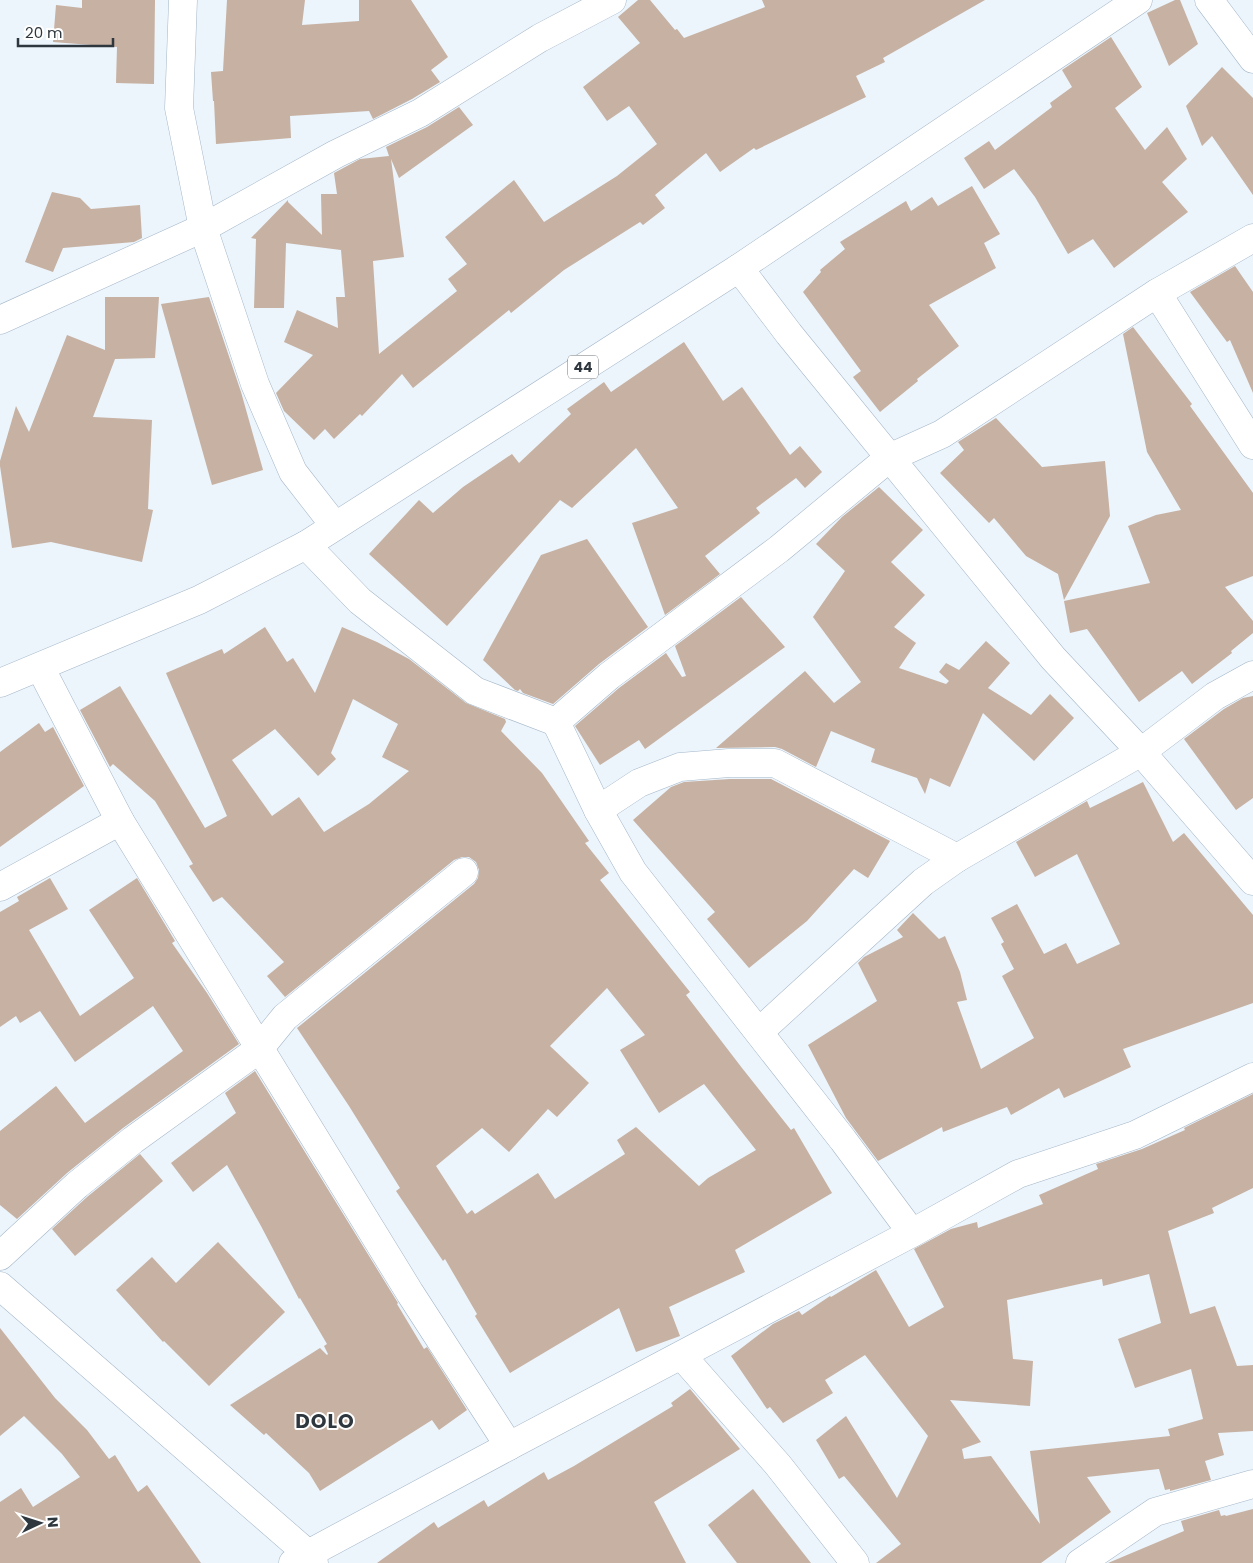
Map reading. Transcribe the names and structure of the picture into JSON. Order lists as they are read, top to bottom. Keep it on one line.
{"streets":{"street":["44"]},"districts":["DOLO"],"scale_bar":"20 m","north":"right"}
